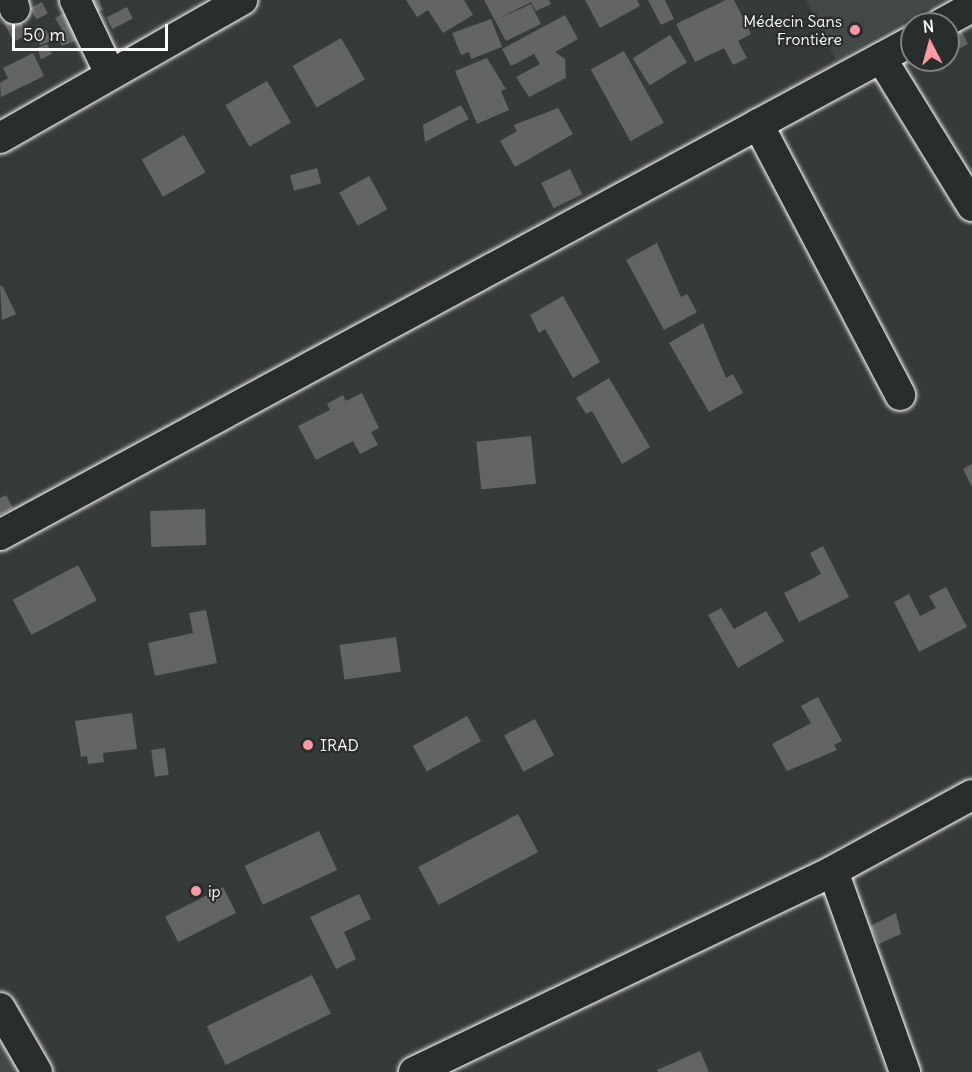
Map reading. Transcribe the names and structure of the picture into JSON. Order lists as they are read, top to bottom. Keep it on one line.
{"places":["Médecin Sans Frontière","IRAD","ip"],"scale_bar":"50 m","north":"top"}
